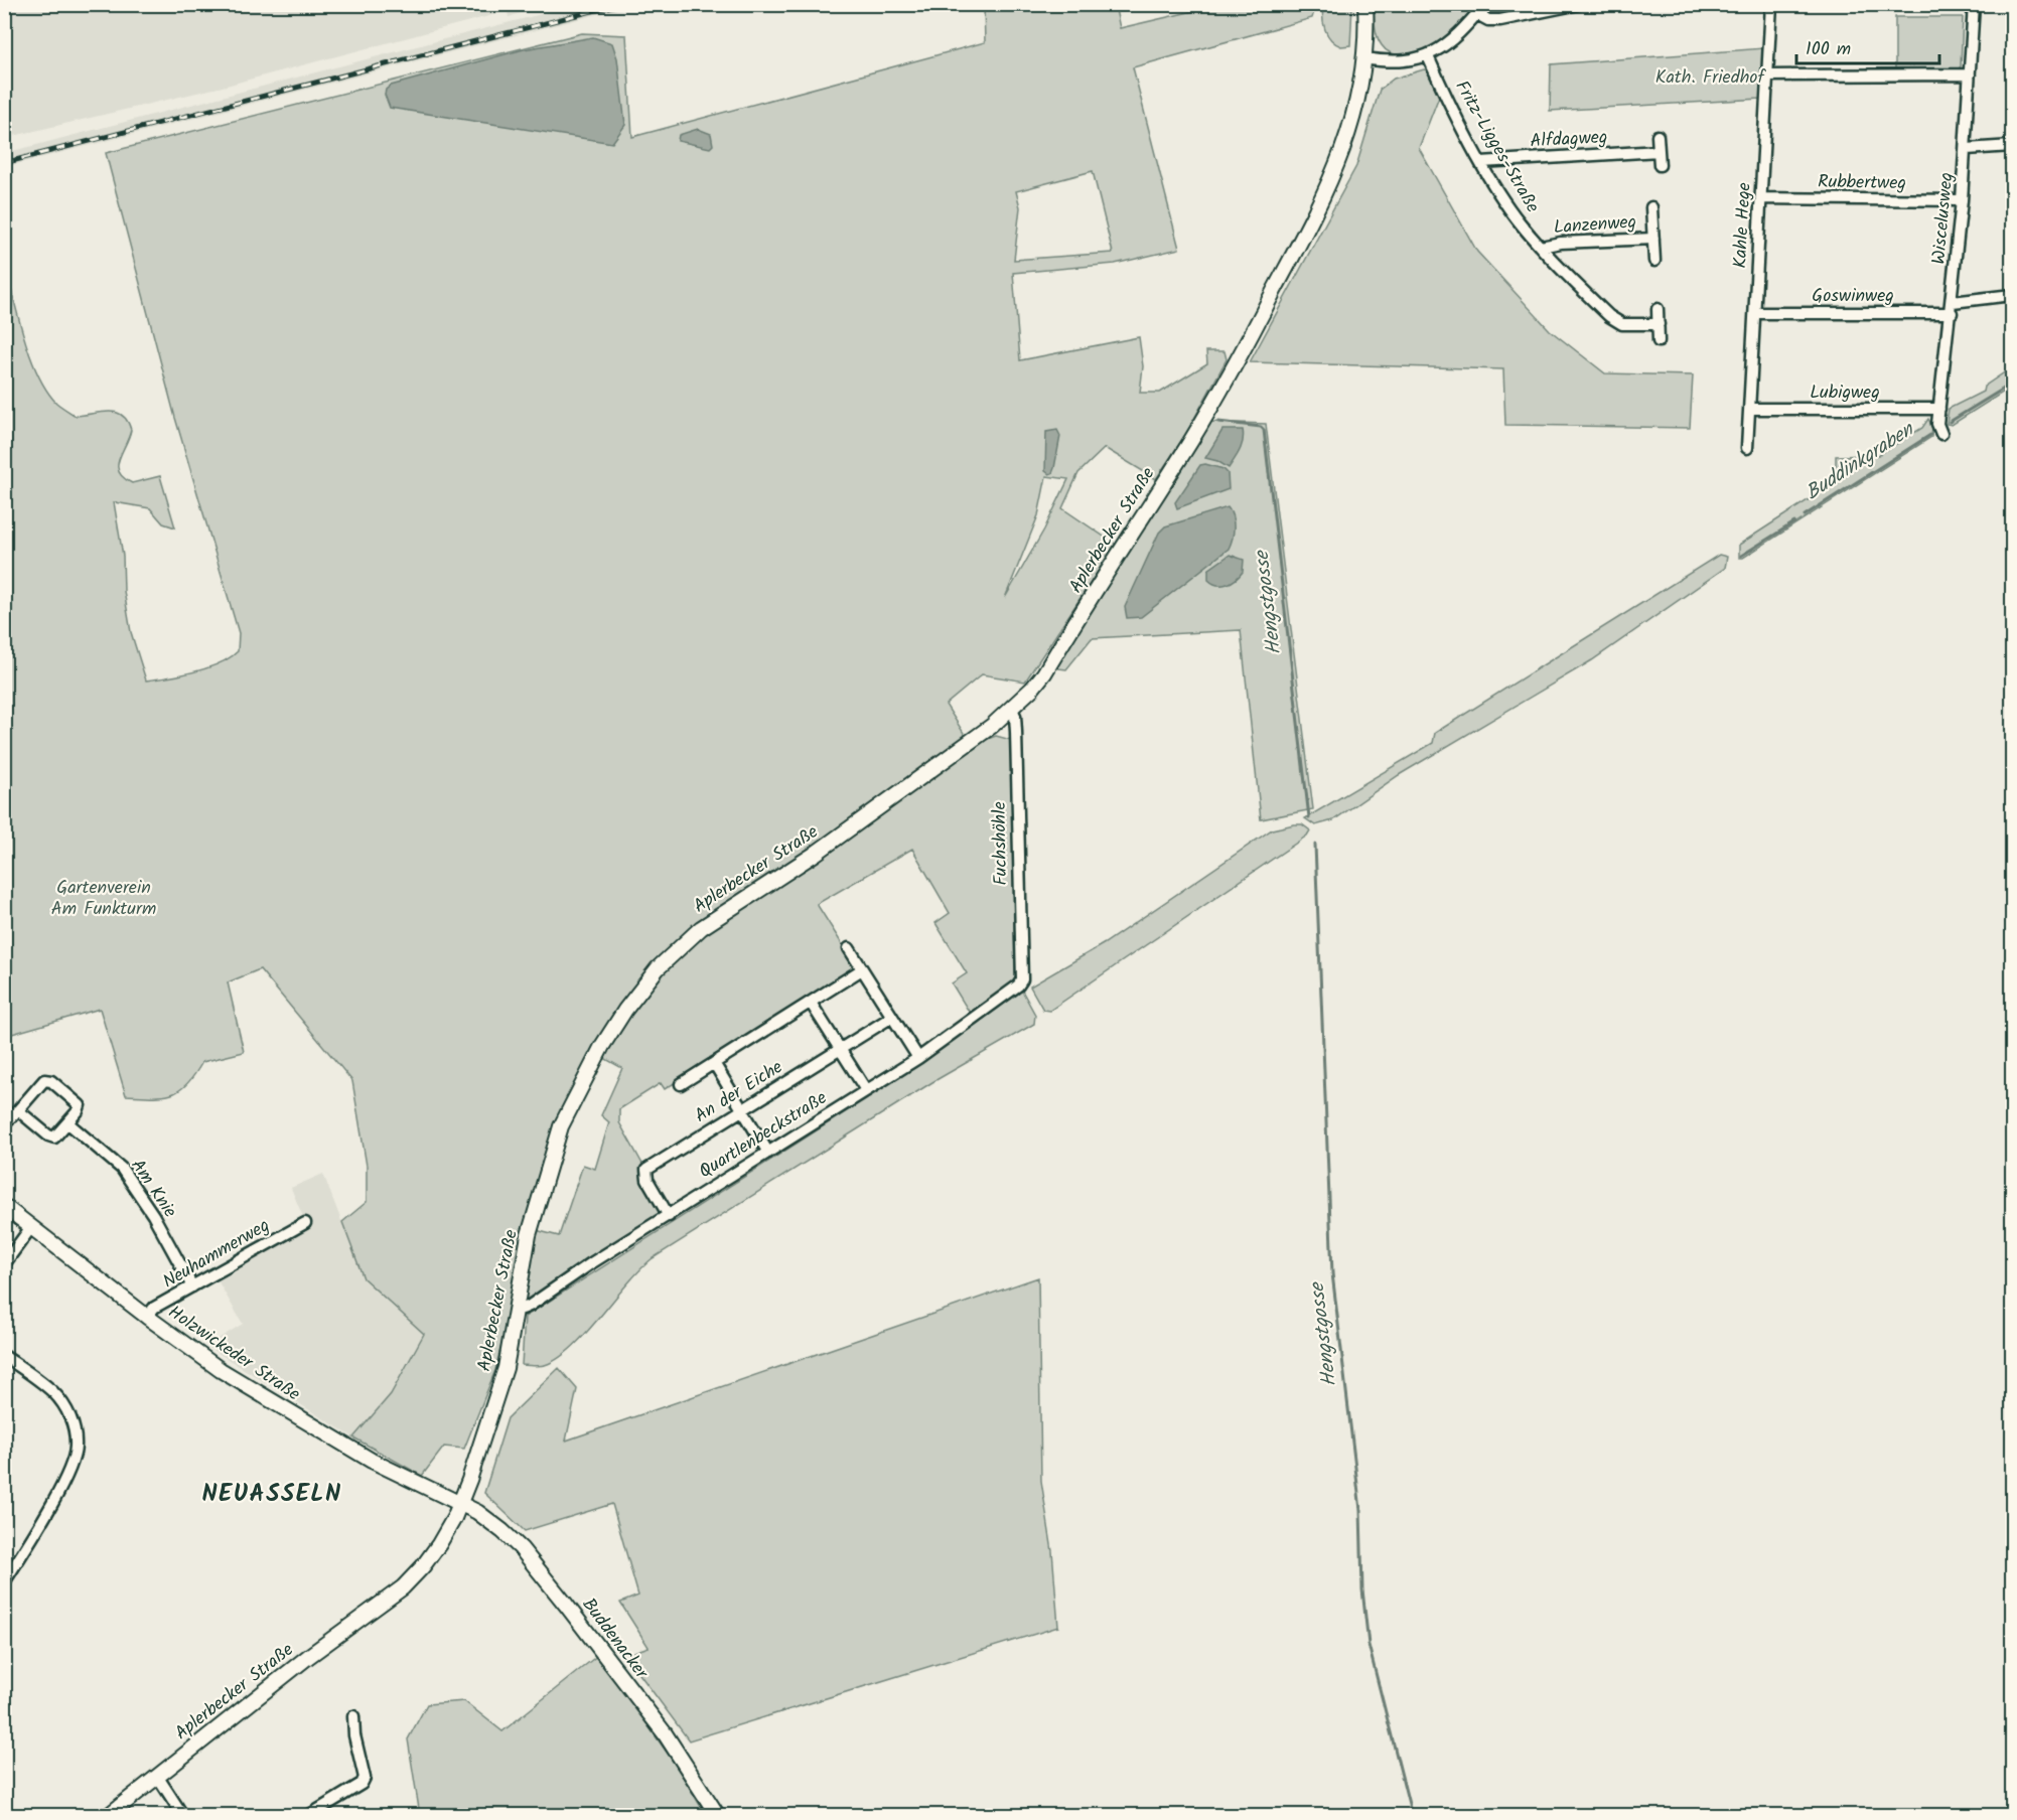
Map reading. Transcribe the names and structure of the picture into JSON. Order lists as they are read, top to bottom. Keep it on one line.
{"streets":{"main road":["Aplerbecker Straße","Holzwickeder Straße","Buddenacker"],"street":["Alfdagweg","Fritz-Ligges-Straße","Rubbertweg","Wiscelusweg","Lanzenweg","Kahle Hege","Goswinweg","Lubigweg","Fuchshöhle","An der Eiche","Quartlenbeckstraße","Am Knie","Neuhammerweg"]},"crossings":[["Alfdagweg","Fritz-Ligges-Straße"],["Fritz-Ligges-Straße","Lanzenweg"],["Rubbertweg","Wiscelusweg"],["Rubbertweg","Kahle Hege"],["Wiscelusweg","Goswinweg"],["Wiscelusweg","Lubigweg"],["Kahle Hege","Goswinweg"],["Kahle Hege","Lubigweg"],["Aplerbecker Straße","Fuchshöhle"],["Aplerbecker Straße","Quartlenbeckstraße"],["Aplerbecker Straße","Holzwickeder Straße"],["Aplerbecker Straße","Buddenacker"],["Fuchshöhle","Quartlenbeckstraße"],["An der Eiche","Quartlenbeckstraße"],["Am Knie","Neuhammerweg"],["Neuhammerweg","Holzwickeder Straße"],["Holzwickeder Straße","Buddenacker"]],"districts":["NEUASSELN"],"water":["Buddinkgraben","Hengstgosse"],"parks":["Kath. Friedhof","Gartenverein Am Funkturm"],"scale_bar":"100 m"}
